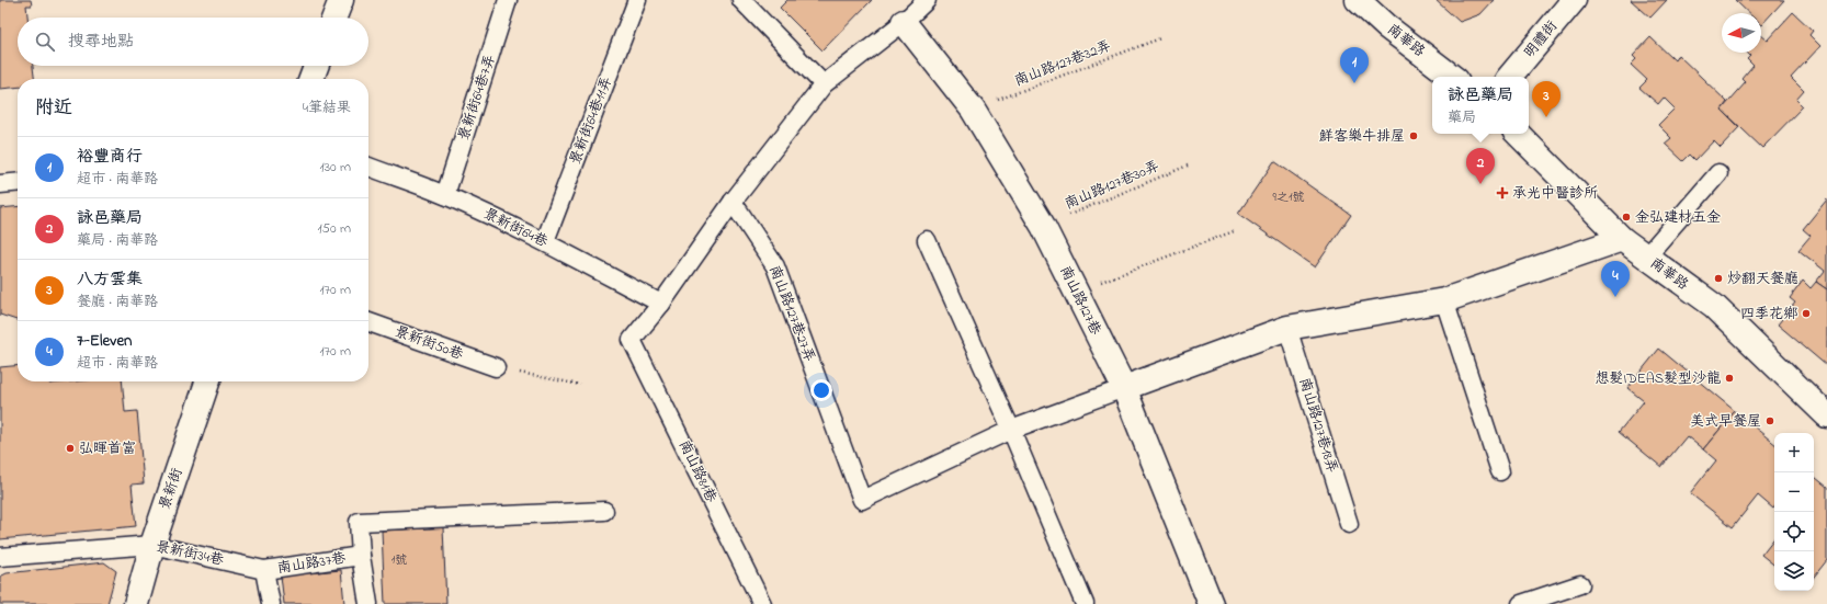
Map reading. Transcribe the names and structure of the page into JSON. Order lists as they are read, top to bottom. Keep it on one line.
{"streets":{"street":["明禮街","南華路","南山路127巷","景新街"],"lane":["景新街64巷7弄","景新街64巷11弄","景新街64巷","南山路127巷27弄","景新街50巷","南山路127巷18弄","南山路81巷","景新街34巷","南山路37巷"],"path":["南山路127巷32弄","南山路127巷30弄"]},"crossings":[["南山路127巷32弄","南山路127巷"],["景新街64巷7弄","景新街64巷"],["景新街64巷11弄","景新街64巷"],["南山路127巷30弄","南山路127巷"],["景新街64巷","南山路81巷"],["南山路127巷","南山路127巷27弄"],["景新街","景新街34巷"],["景新街34巷","南山路37巷"]],"places":{"other":["鮮客樂牛排屋","金弘建材五金","炒翻天餐廳","四季花鄉","想髮IDEAS髮型沙龍","美式早餐屋","弘暉首富"],"health":["承光中醫診所"]},"house_numbers":["9之1號","1號"],"north":"left","page":{"search":"搜尋地點","pins":["1","3","2","4"],"popup":["詠邑藥局","藥局"],"heading":["附近","4筆結果"],"list":[{"mark":"1","name":"裕豐商行","note":"超市 · 南華路","value":"130 m"},{"mark":"2","name":"詠邑藥局","note":"藥局 · 南華路","value":"150 m"},{"mark":"3","name":"八方雲集","note":"餐廳 · 南華路","value":"170 m"},{"mark":"4","name":"7-Eleven","note":"超市 · 南華路","value":"170 m"}],"map_buttons":["+","−"]}}
